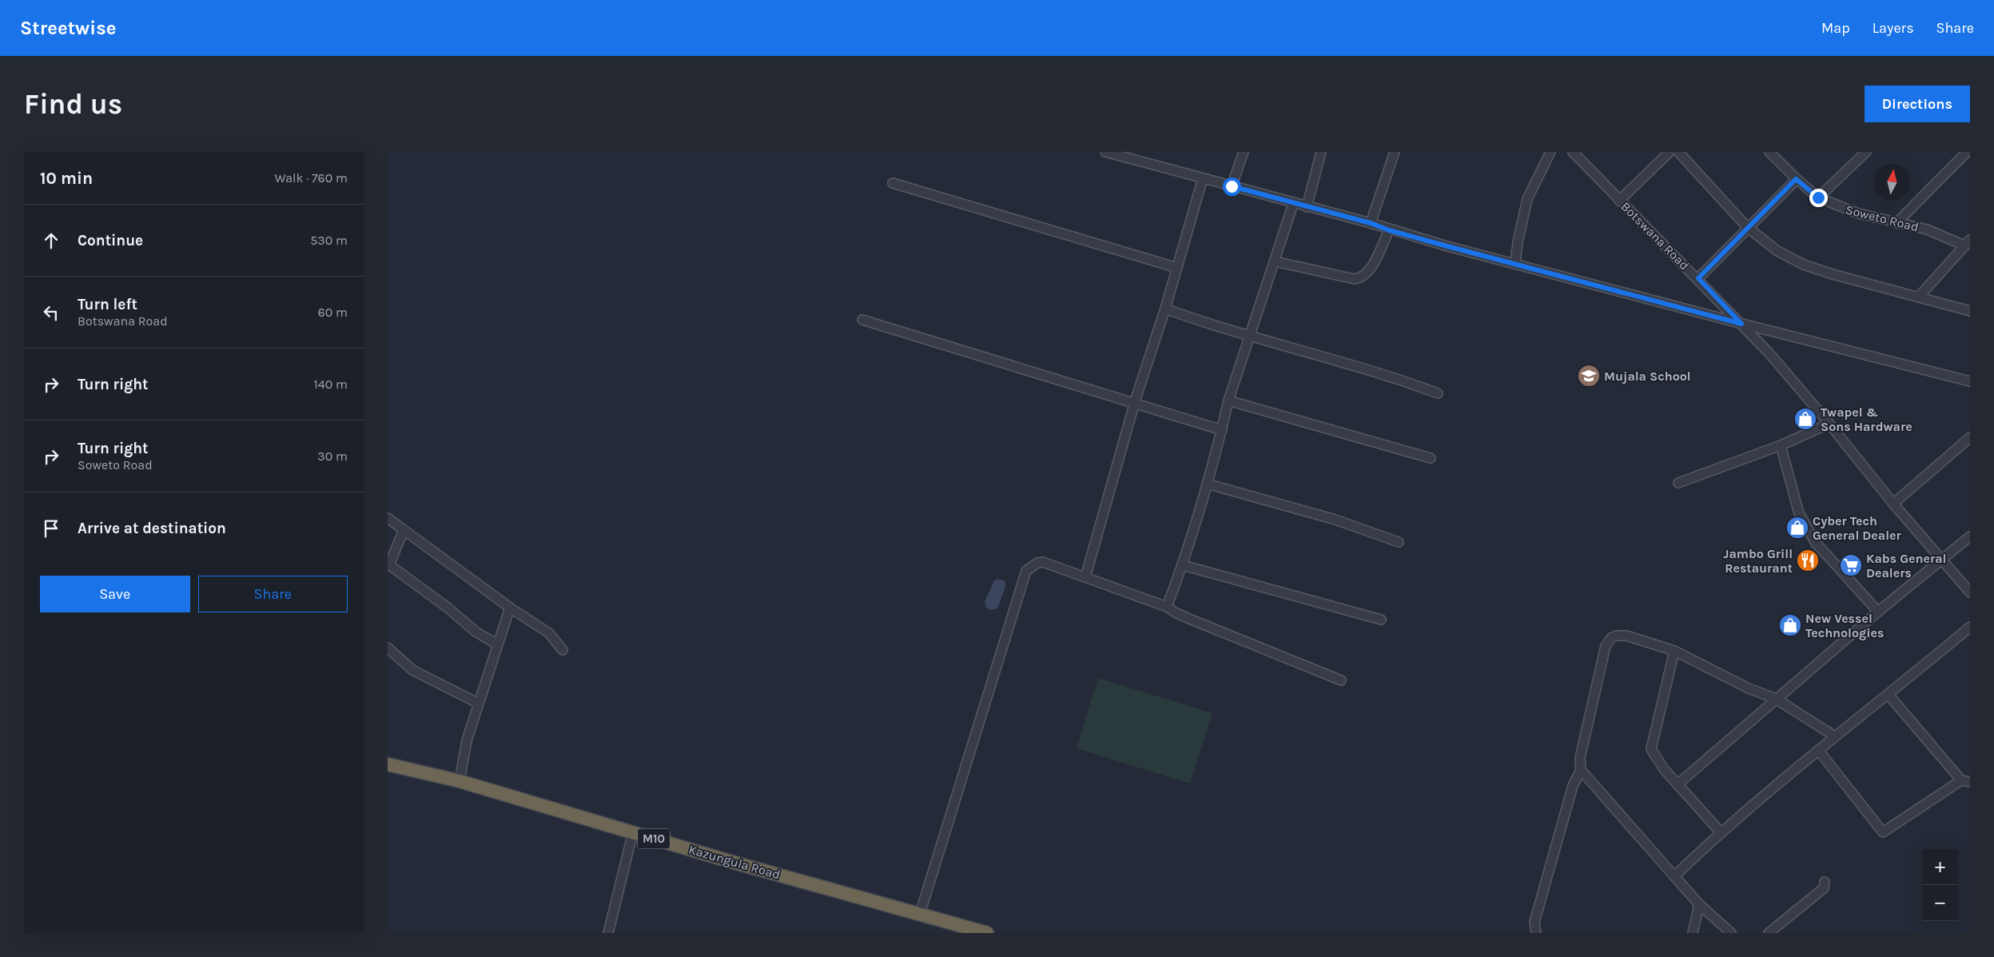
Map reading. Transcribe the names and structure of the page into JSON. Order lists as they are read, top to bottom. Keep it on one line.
{"streets":{"highway":["M10","Kazungula Road"],"street":["Soweto Road","Botswana Road"]},"crossings":[["M10","Kazungula Road"]],"places":{"school or university":["Mujala School"],"shop":["Twapel & Sons Hardware","Cyber Tech General Dealer","New Vessel Technologies"],"restaurant":["Jambo Grill Restaurant"],"supermarket":["Kabs General Dealers"]},"north":"top","page":{"header":"Streetwise","nav":["Map","Layers","Share"],"buttons":["Directions",["Save","Share"]],"title":"Find us","heading":["10 min","Walk · 760 m"],"list":[["Continue","530 m"],["Turn left","Botswana Road","60 m"],["Turn right","140 m"],["Turn right","Soweto Road","30 m"],"Arrive at destination"],"map_buttons":["+","−"]}}
